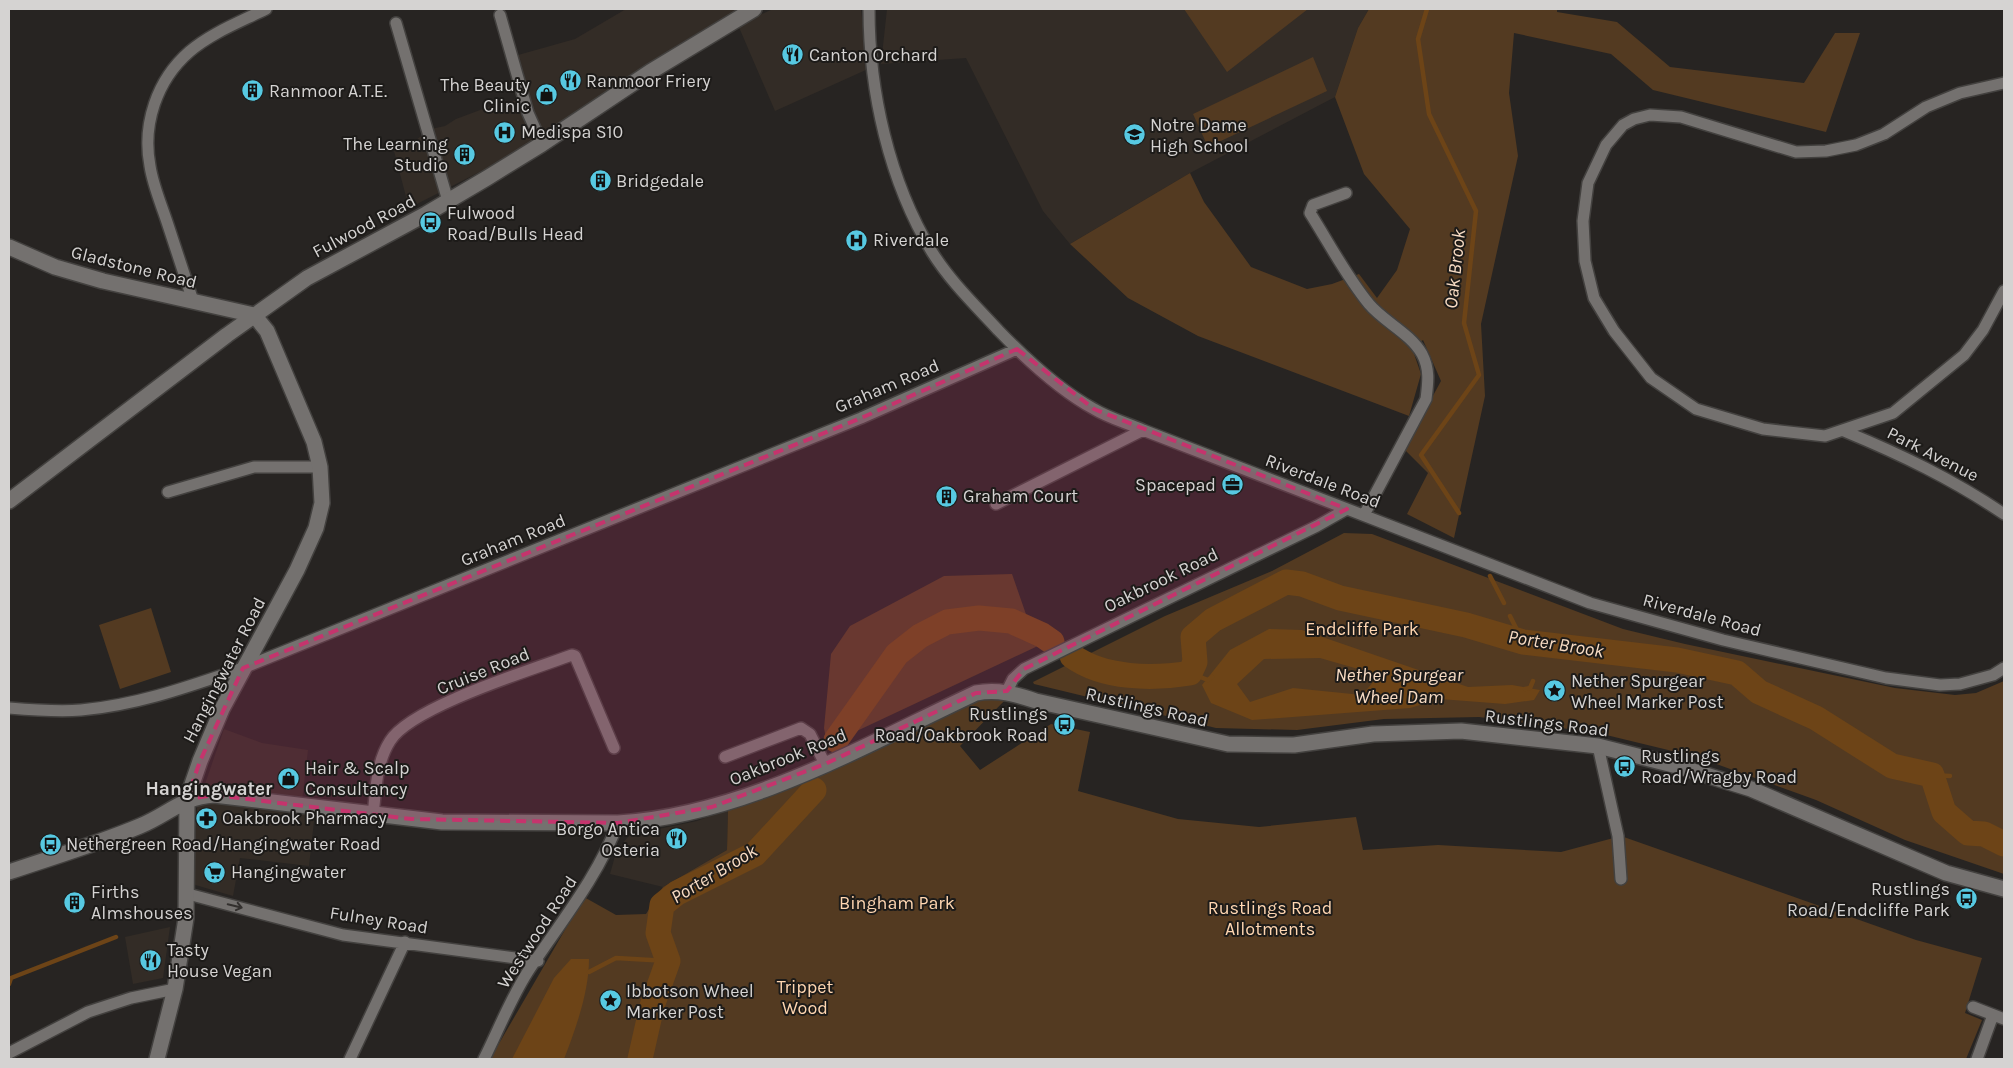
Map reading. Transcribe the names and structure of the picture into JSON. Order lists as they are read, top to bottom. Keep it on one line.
{"streets":{"street":["Fulwood Road","Gladstone Road","Graham Road","Park Avenue","Riverdale Road","Oakbrook Road","Hangingwater Road","Cruise Road","Rustlings Road","Fulney Road","Westwood Road"]},"crossings":[["Fulwood Road","Gladstone Road"],["Fulwood Road","Hangingwater Road"],["Gladstone Road","Hangingwater Road"],["Graham Road","Riverdale Road"],["Graham Road","Hangingwater Road"],["Riverdale Road","Oakbrook Road"],["Oakbrook Road","Hangingwater Road"],["Oakbrook Road","Cruise Road"],["Oakbrook Road","Rustlings Road"],["Oakbrook Road","Westwood Road"],["Hangingwater Road","Fulney Road"],["Fulney Road","Westwood Road"]],"one_way":["Fulney Road"],"districts":["Hangingwater"],"water":["Oak Brook","Porter Brook","Nether Spurgear Wheel Dam"],"parks":["Endcliffe Park","Bingham Park","Rustlings Road Allotments","Trippet Wood"],"places":{"restaurant":["Canton Orchard","Ranmoor Friery","Borgo Antica Osteria","Tasty House Vegan"],"building":["Ranmoor A.T.E.","The Learning Studio","Bridgedale","Graham Court","Firths Almshouses"],"shop":["The Beauty Clinic","Hair & Scalp Consultancy"],"hospital":["Medispa S10","Riverdale"],"school or university":["Notre Dame High School"],"bus stop":["Fulwood Road/Bulls Head","Rustlings Road/Oakbrook Road","Rustlings Road/Wragby Road","Nethergreen Road/Hangingwater Road","Rustlings Road/Endcliffe Park"],"office":["Spacepad"],"place":["Nether Spurgear Wheel Marker Post","Ibbotson Wheel Marker Post"],"pharmacy":["Oakbrook Pharmacy"],"supermarket":["Hangingwater"]}}
